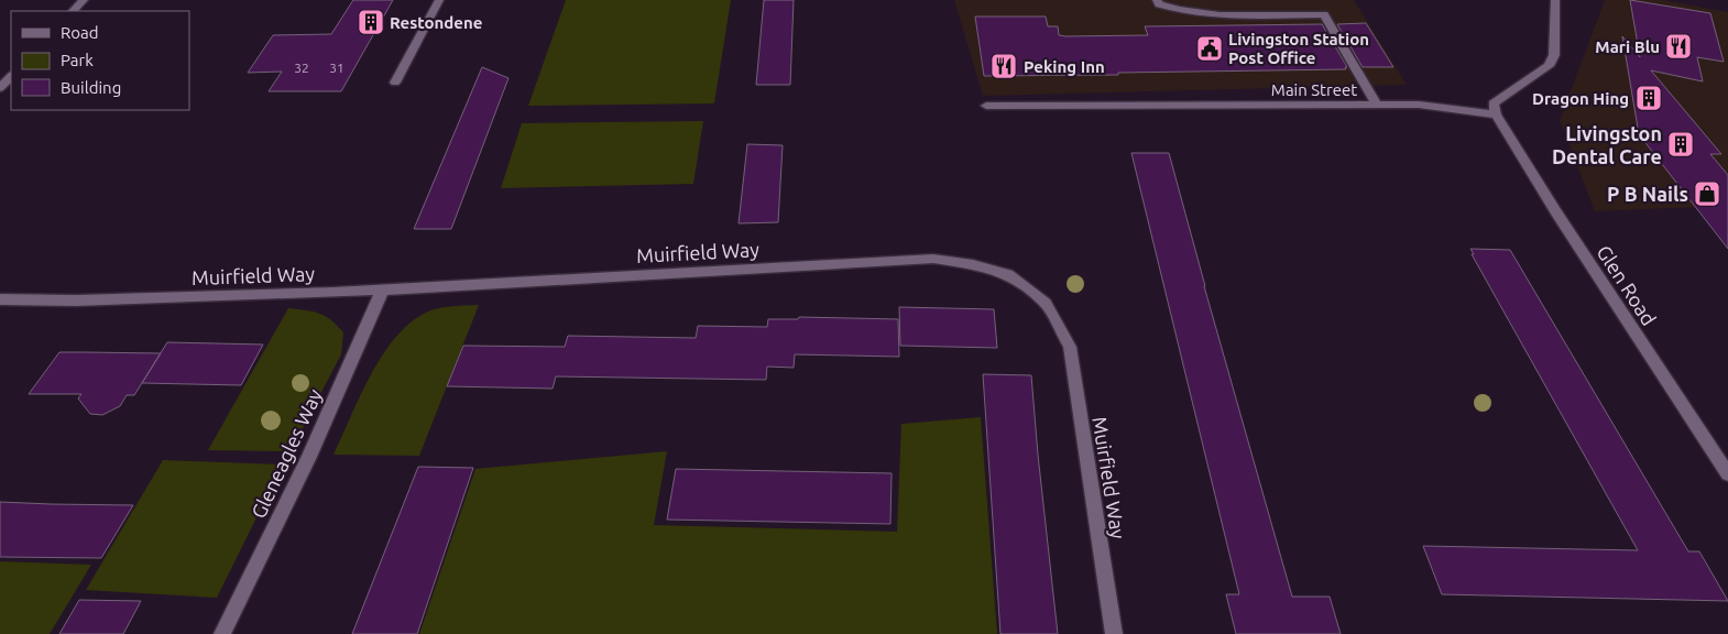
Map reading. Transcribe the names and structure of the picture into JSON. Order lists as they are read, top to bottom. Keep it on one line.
{"streets":{"street":["Main Street","Muirfield Way","Glen Road","Gleneagles Way"]},"crossings":[["Main Street","Glen Road"],["Muirfield Way","Gleneagles Way"]],"places":{"building":["Restondene","Dragon Hing","Livingston Dental Care"],"restaurant":["Mari Blu","Peking Inn"],"public building":["Livingston Station Post Office"],"shop":["P B Nails"]},"house_numbers":["32","31"],"legend":["Road","Park","Building"]}
